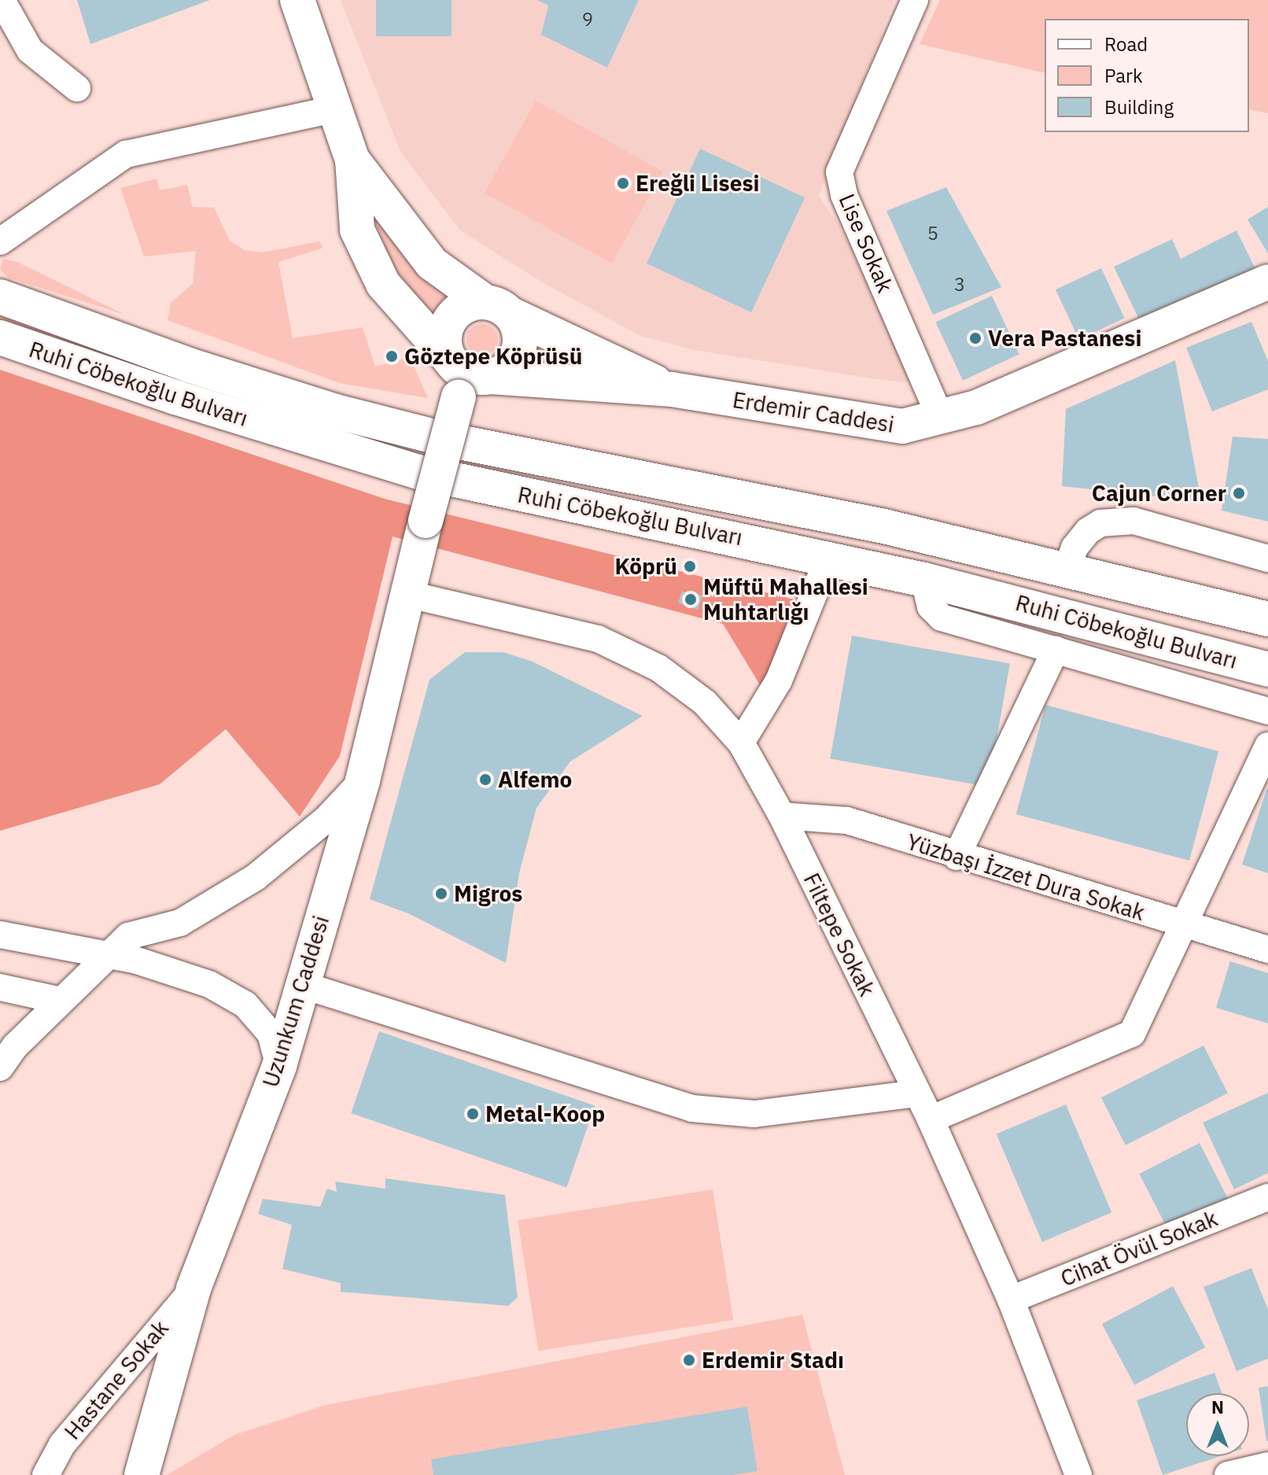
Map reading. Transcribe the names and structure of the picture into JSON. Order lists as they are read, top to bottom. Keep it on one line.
{"streets":{"main road":["Ruhi Cöbekoğlu Bulvarı","Erdemir Caddesi","Uzunkum Caddesi"],"street":["Lise Sokak","Yüzbaşı İzzet Dura Sokak","Filtepe Sokak","Cihat Övül Sokak","Hastane Sokak"]},"crossings":[["Lise Sokak","Erdemir Caddesi"],["Erdemir Caddesi","Uzunkum Caddesi"],["Yüzbaşı İzzet Dura Sokak","Filtepe Sokak"],["Filtepe Sokak","Uzunkum Caddesi"],["Filtepe Sokak","Cihat Övül Sokak"],["Uzunkum Caddesi","Hastane Sokak"]],"places":["Ereğli Lisesi","Vera Pastanesi","Göztepe Köprüsü","Cajun Corner","Köprü","Müftü Mahallesi Muhtarlığı","Alfemo","Migros","Metal-Koop","Erdemir Stadı"],"house_numbers":["9","5","3"],"legend":["Road","Park","Building"],"north":"top"}
